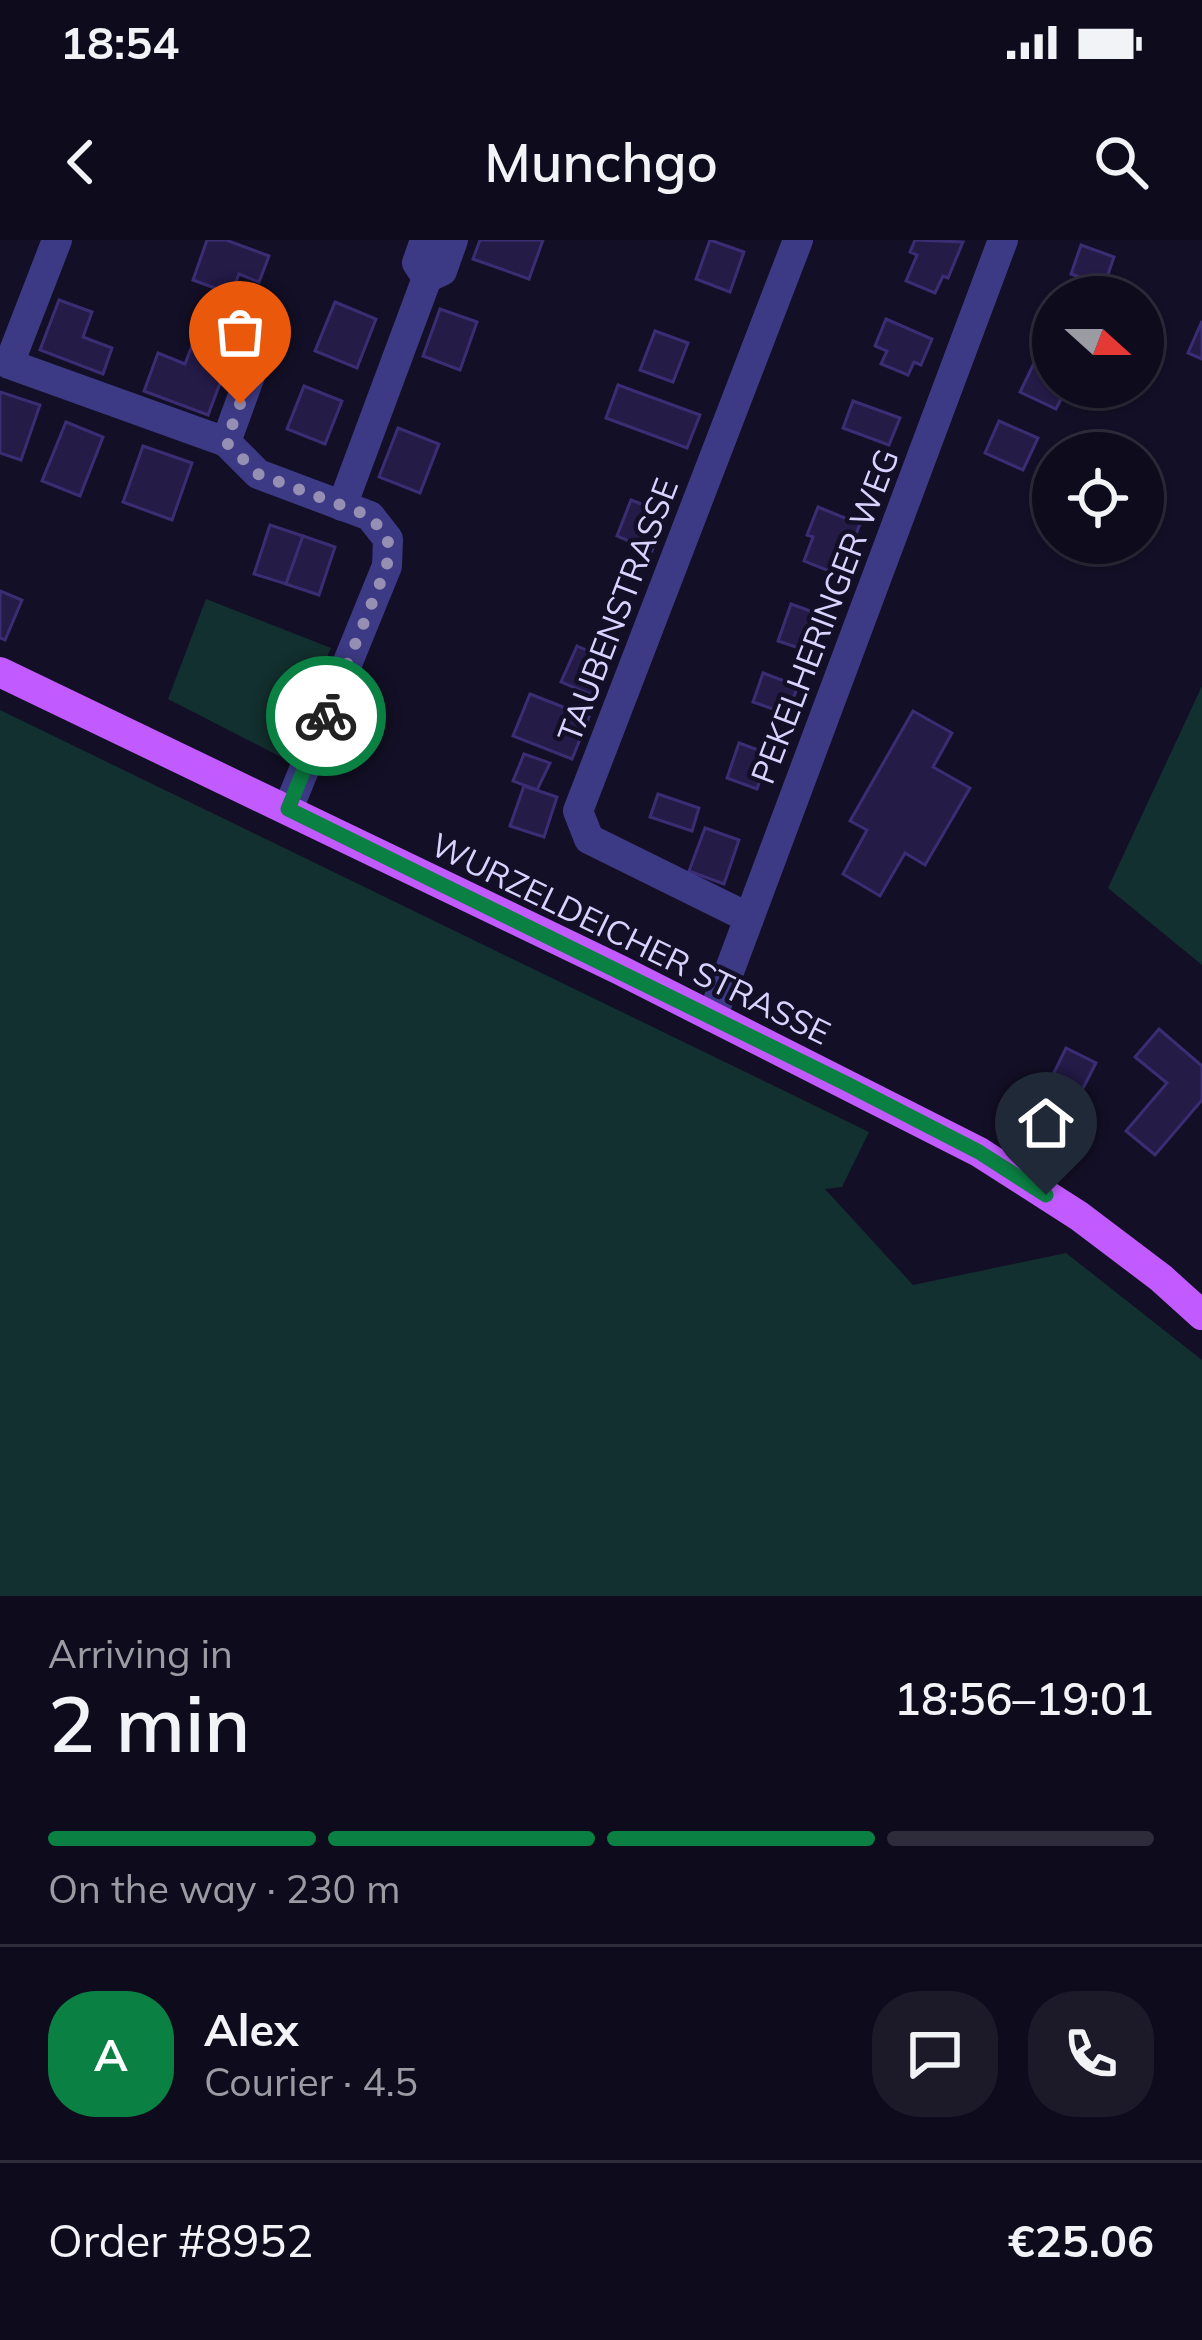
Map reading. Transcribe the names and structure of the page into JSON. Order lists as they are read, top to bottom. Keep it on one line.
{"streets":{"main road":["WURZELDEICHER STRASSE"],"street":["TAUBENSTRASSE","PEKELHERINGER WEG"]},"crossings":[["TAUBENSTRASSE","PEKELHERINGER WEG"],["PEKELHERINGER WEG","WURZELDEICHER STRASSE"]],"north":"right","page":{"status":"18:54","header":"Munchgo","heading":["2 min","Arriving in","18:56–19:01"],"panel":["Alex","Courier · 4.5","Order #8952","€25.06"],"bar":"On the way · 230 m","round":"A"}}
